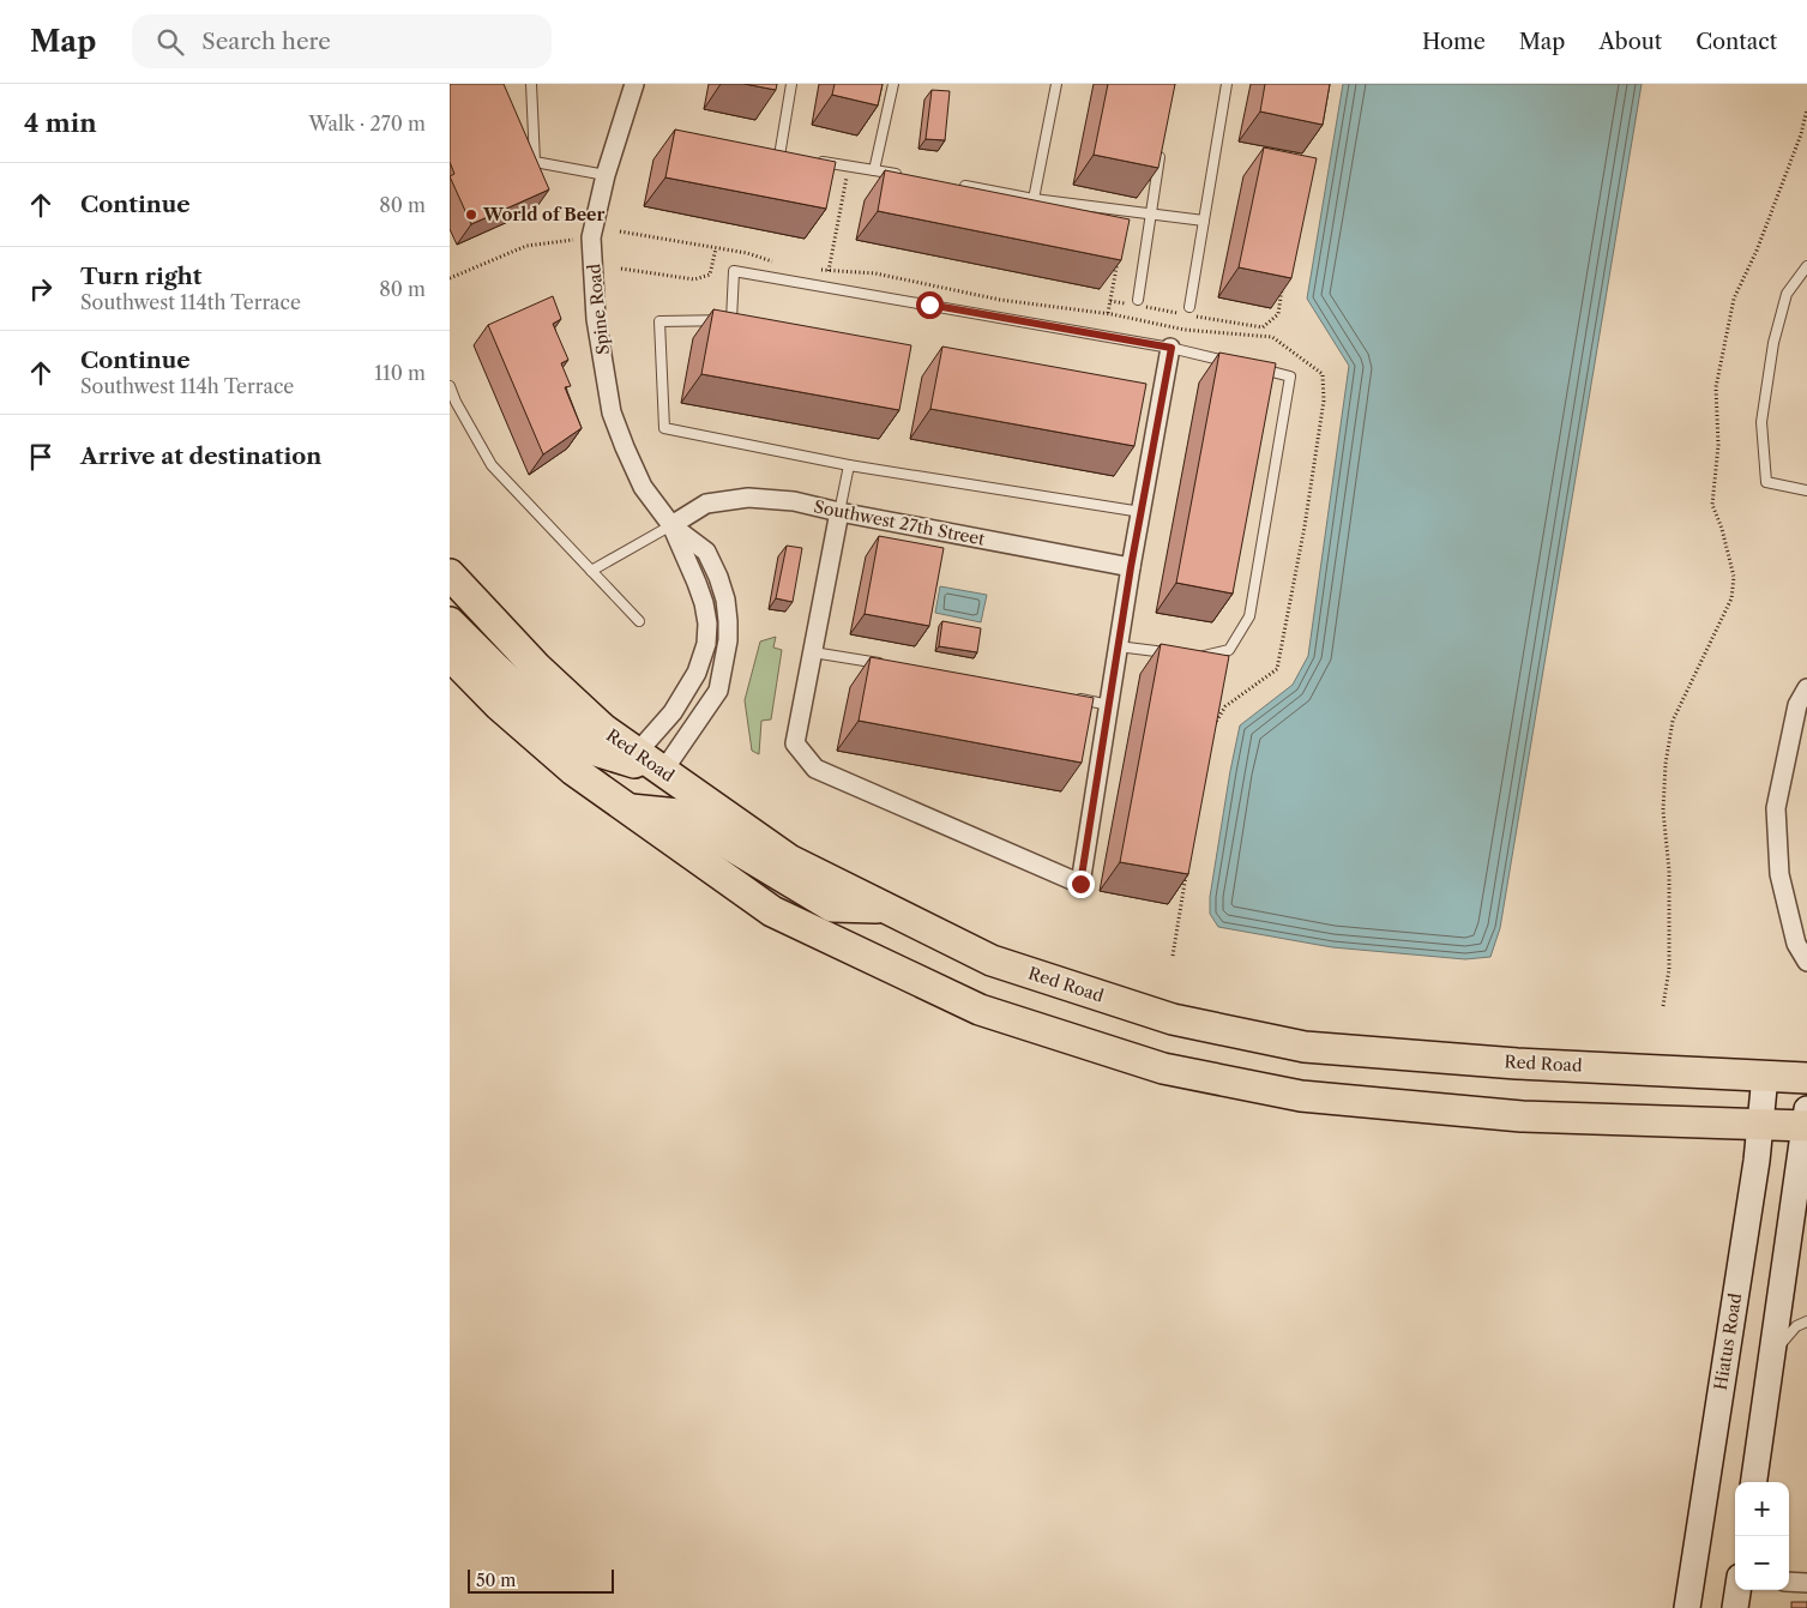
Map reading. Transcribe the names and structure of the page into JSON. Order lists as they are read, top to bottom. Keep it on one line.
{"streets":{"highway":["Red Road"],"main road":["Hiatus Road"],"street":["Spine Road","Southwest 27th Street"]},"crossings":[["Spine Road","Southwest 27th Street"],["Spine Road","Red Road"],["Red Road","Hiatus Road"]],"places":["World of Beer"],"scale_bar":"50 m","page":{"header":"Map","search":"Search here","nav":["Home","Map","About","Contact"],"heading":["4 min","Walk · 270 m"],"list":[["Continue","80 m"],["Turn right","Southwest 114th Terrace","80 m"],["Continue","Southwest 114h Terrace","110 m"],"Arrive at destination"],"map_buttons":["+","−"],"scale":"50 m"}}
